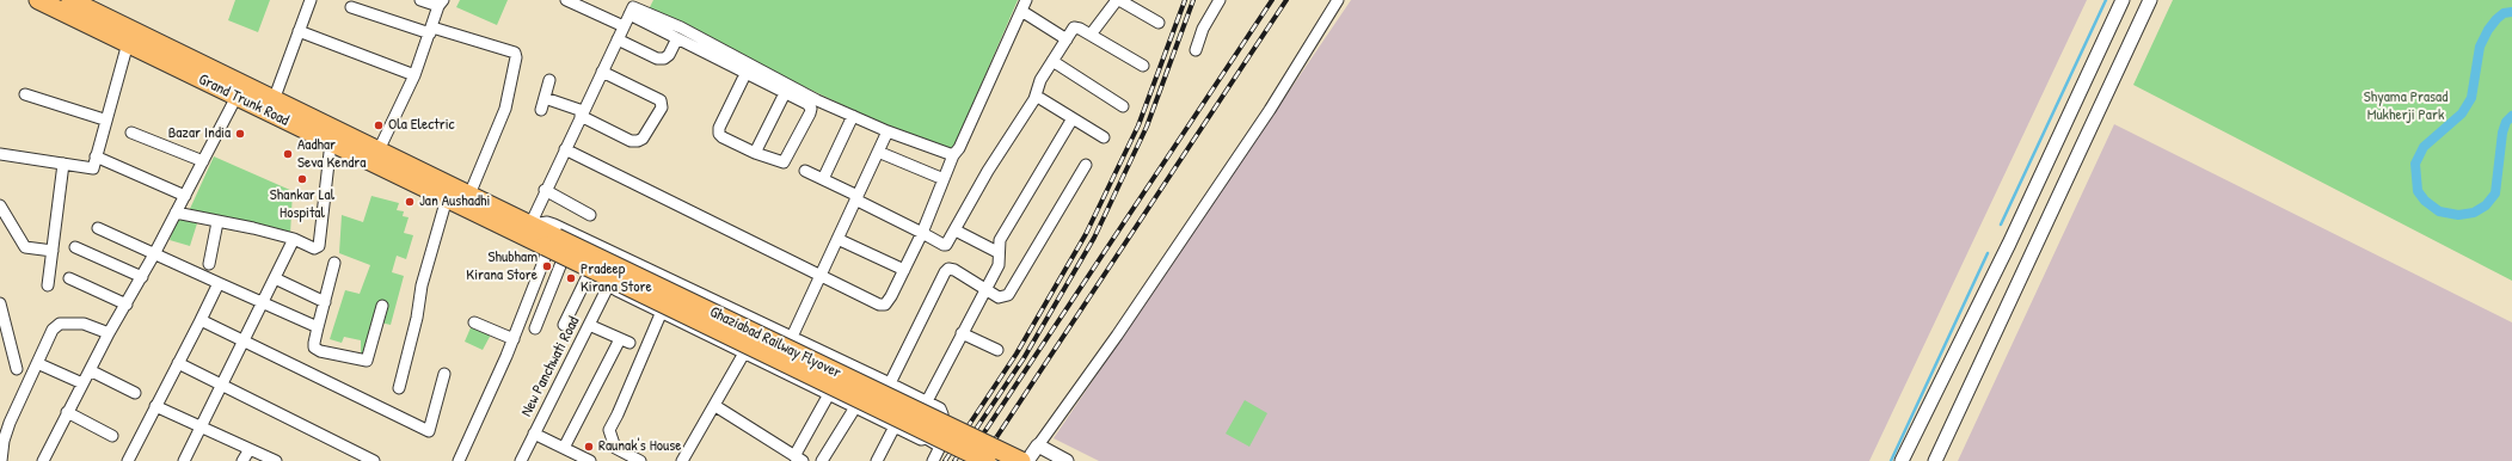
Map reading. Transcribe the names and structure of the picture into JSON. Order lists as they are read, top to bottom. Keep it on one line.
{"streets":{"highway":["Grand Trunk Road","Ghaziabad Railway Flyover"],"street":["New Panchwati Road"]},"crossings":[["Grand Trunk Road","Ghaziabad Railway Flyover"]],"parks":["Shyama Prasad Mukherji Park"],"places":["Ola Electric","Bazar India","Aadhar Seva Kendra","Shankar Lal Hospital","Jan Aushadhi","Shubham Kirana Store","Pradeep Kirana Store","Raunak's House"]}
